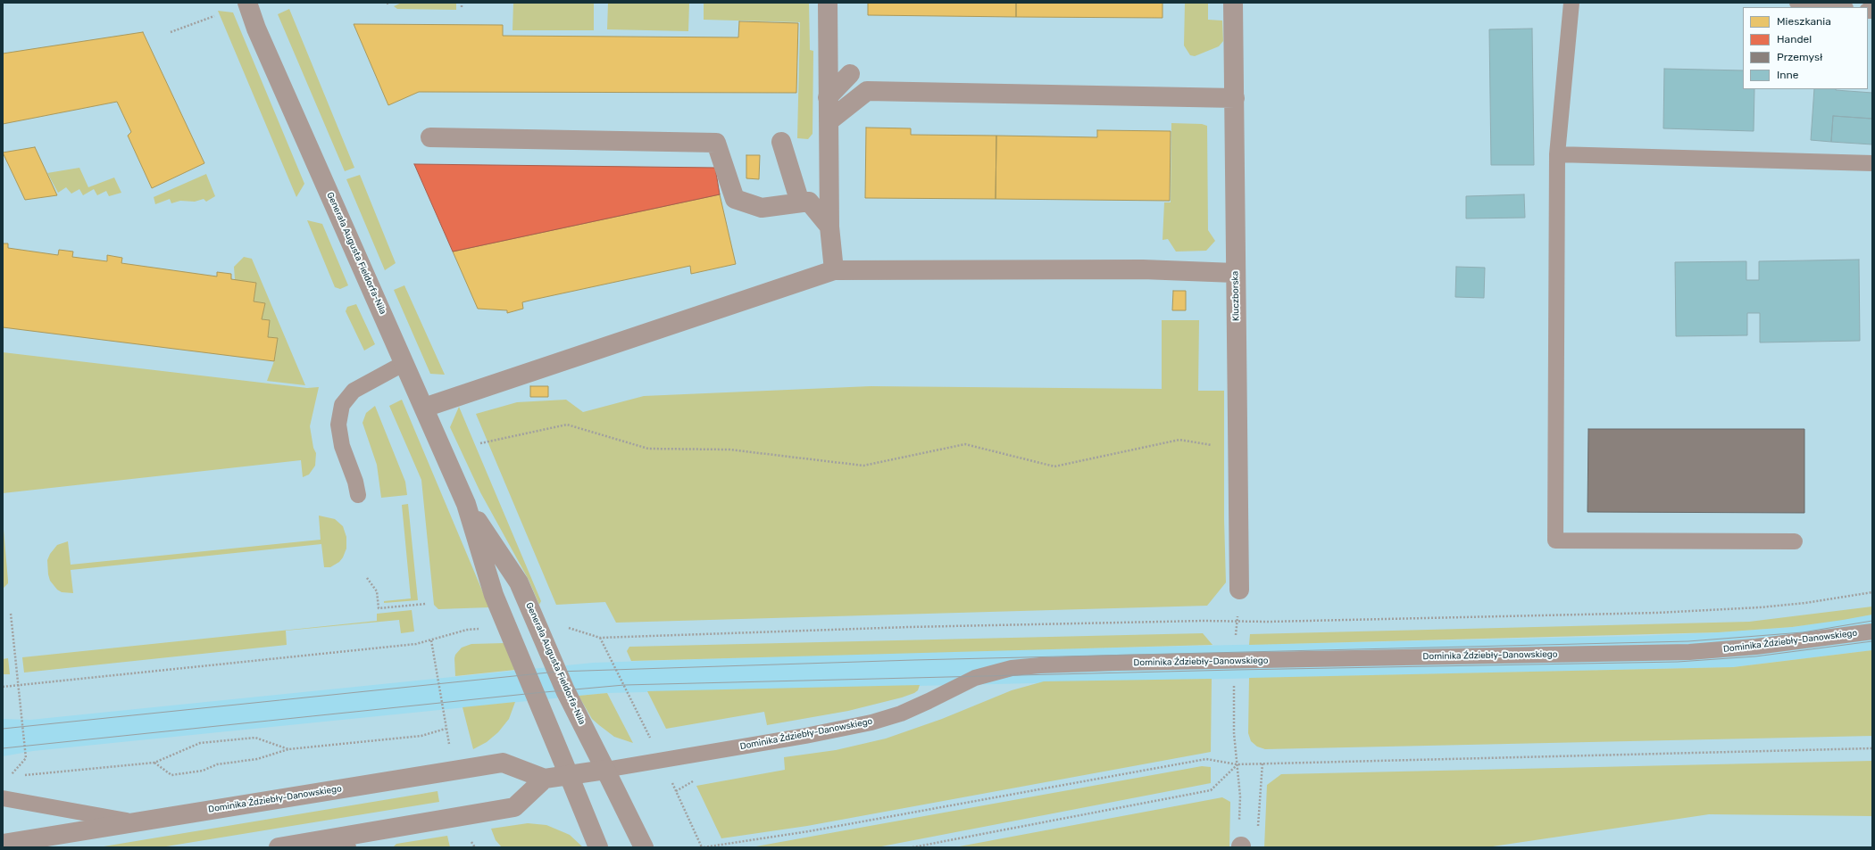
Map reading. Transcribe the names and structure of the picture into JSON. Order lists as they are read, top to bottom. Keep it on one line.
{"streets":{"street":["Generała Augusta Fieldorfa-Nila","Kluczborska","Dominika Ździebły-Danowskiego"]},"crossings":[["Generała Augusta Fieldorfa-Nila","Dominika Ździebły-Danowskiego"]],"legend":["Mieszkania","Handel","Przemysł","Inne"]}
